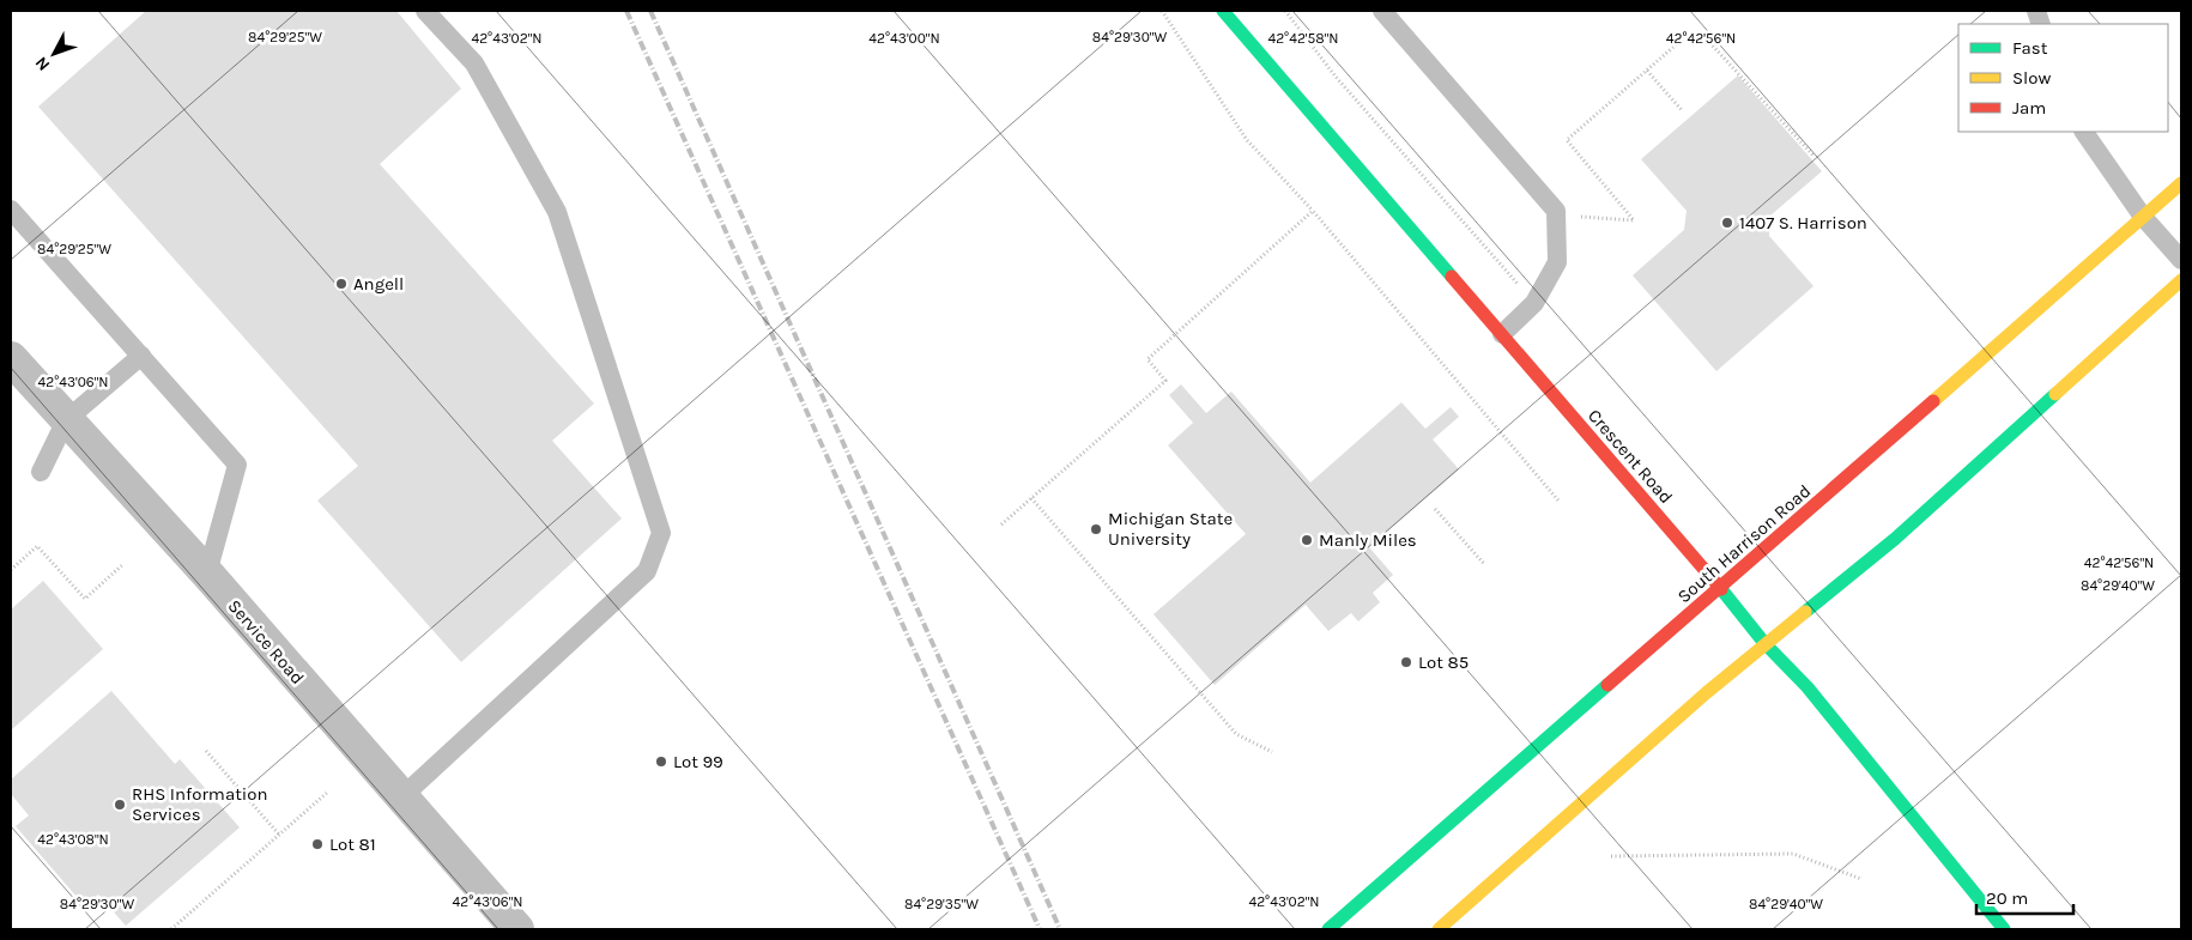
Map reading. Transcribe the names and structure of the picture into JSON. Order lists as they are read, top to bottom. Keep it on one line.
{"streets":{"street":["Crescent Road","South Harrison Road","Service Road"]},"crossings":[["Crescent Road","South Harrison Road"]],"places":["1407 S. Harrison","Angell","Michigan State University","Manly Miles","Lot 85","Lot 99","RHS Information Services","Lot 81"],"legend":["Fast","Slow","Jam"],"scale_bar":"20 m","north":"bottom left","coordinates":["84°29'25\"W","84°29'30\"W","42°42'58\"N","42°42'56\"N","42°43'02\"N","42°43'00\"N","42°43'06\"N","84°29'40\"W","42°43'08\"N","84°29'35\"W"]}
